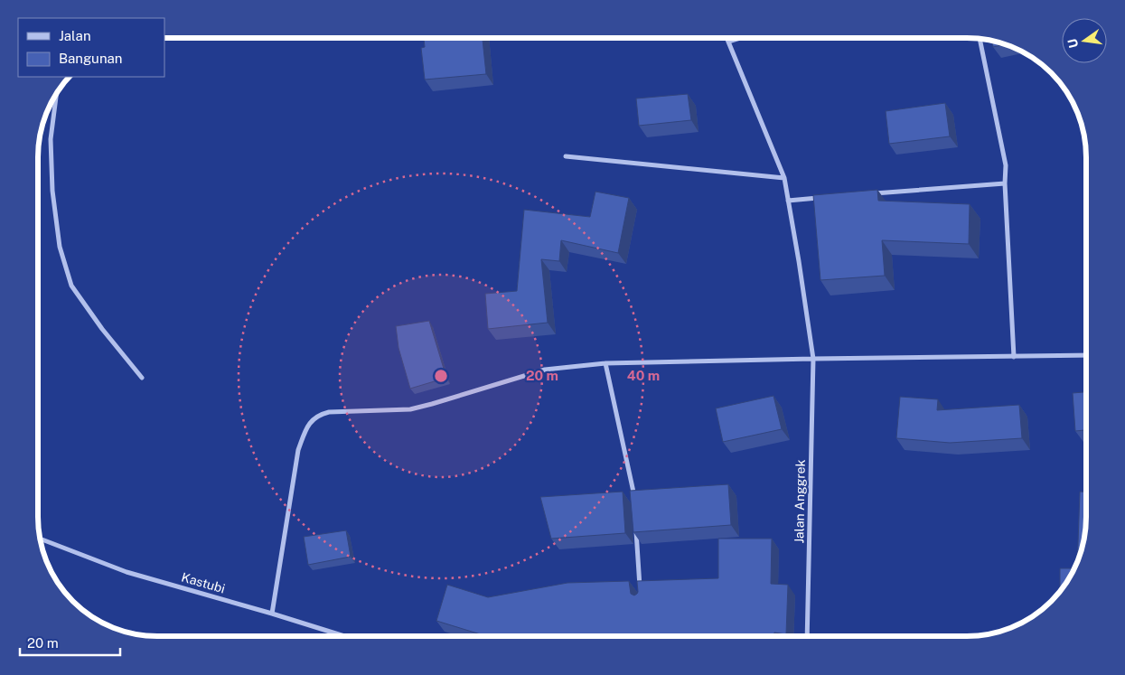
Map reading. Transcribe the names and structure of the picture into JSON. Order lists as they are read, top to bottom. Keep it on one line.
{"streets":{"street":["Jalan Anggrek","Kastubi"]},"legend":["Jalan","Bangunan"],"scale_bar":"20 m","north":"left","rings":["20 m","40 m"]}
